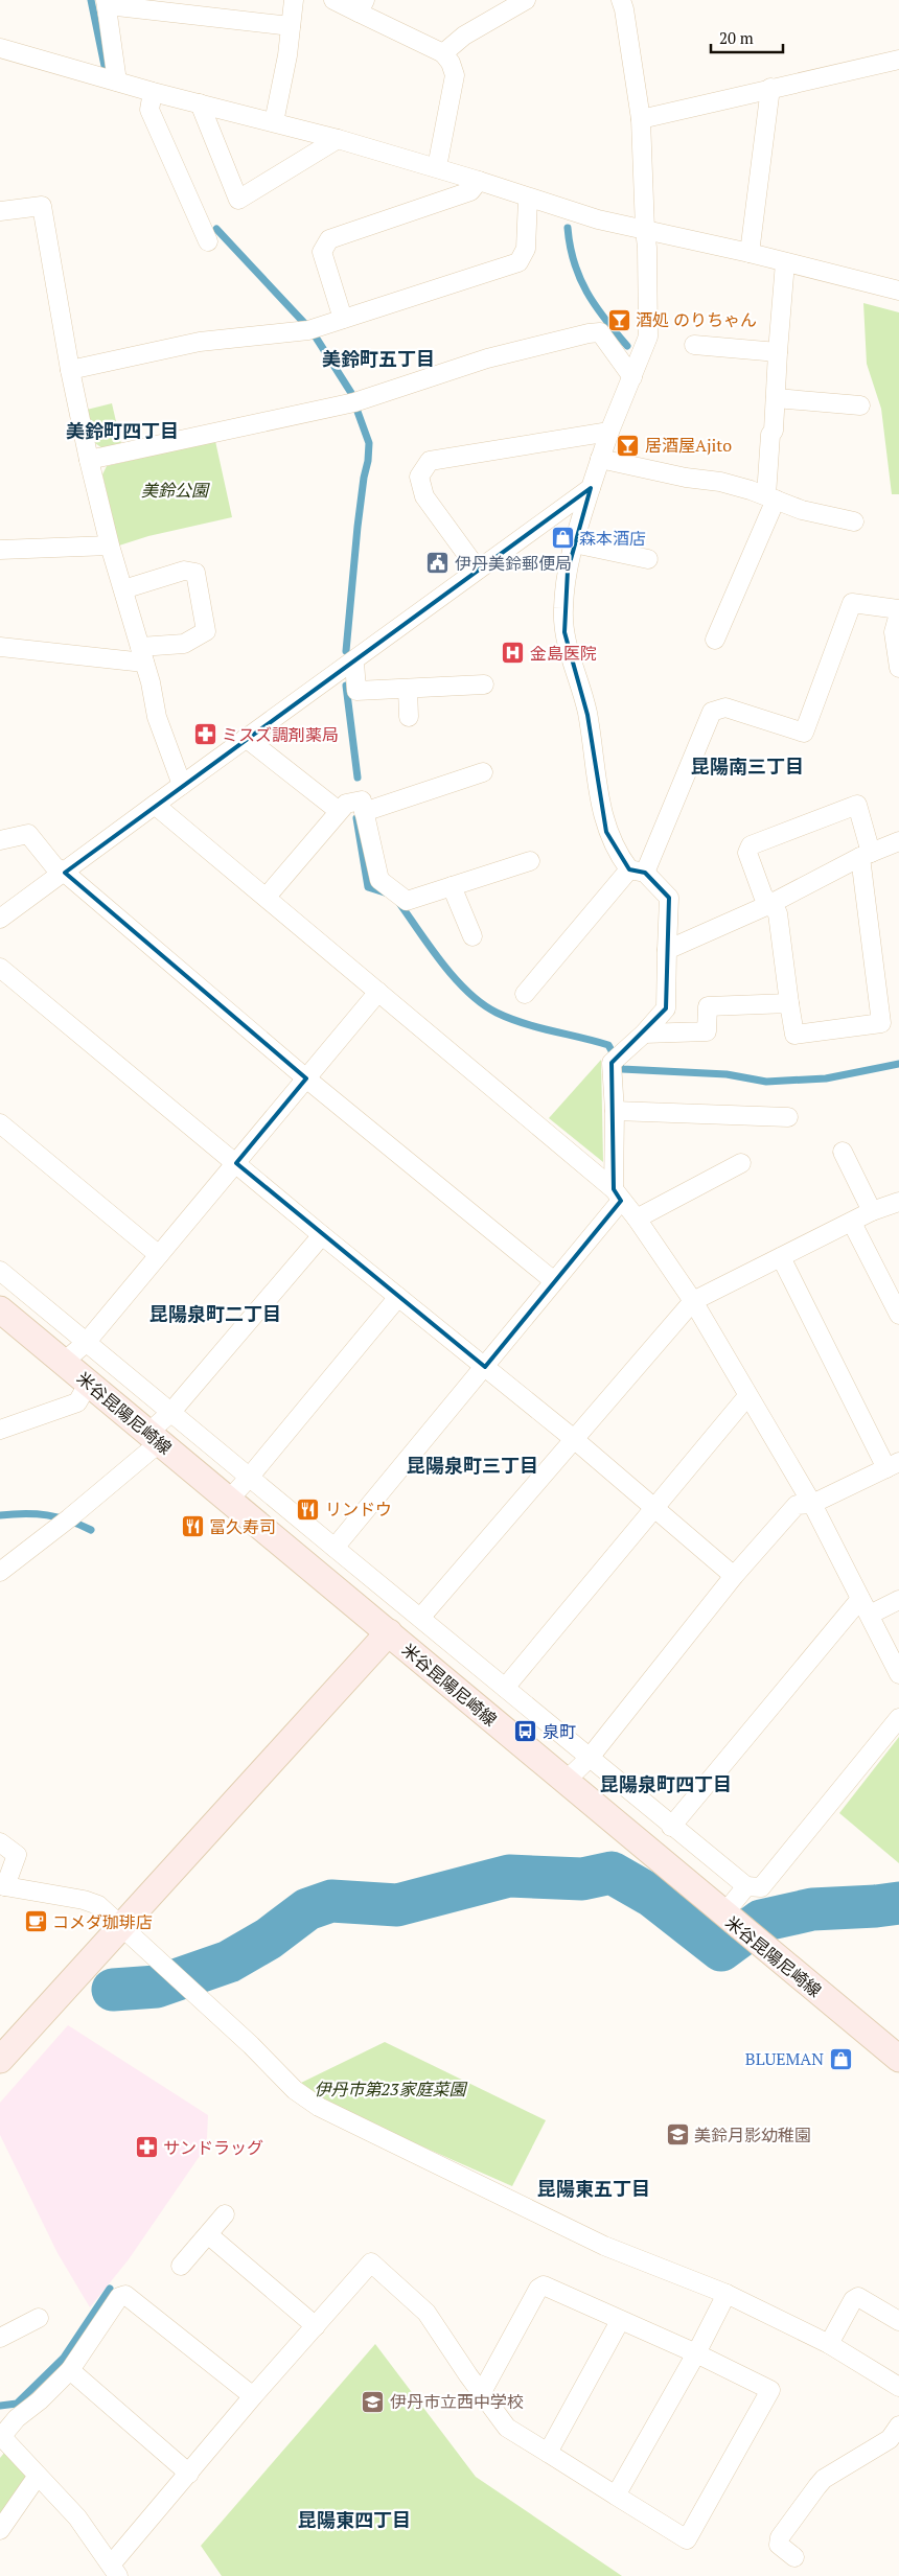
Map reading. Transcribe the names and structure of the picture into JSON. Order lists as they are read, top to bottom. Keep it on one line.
{"streets":{"main road":["米谷昆陽尼崎線"]},"districts":["美鈴町五丁目","美鈴町四丁目","昆陽南三丁目","昆陽泉町二丁目","昆陽泉町三丁目","昆陽泉町四丁目","昆陽東五丁目","昆陽東四丁目"],"parks":["美鈴公園","伊丹市第23家庭菜園"],"places":{"bar":["酒処 のりちゃん","居酒屋Ajito"],"shop":["森本酒店","BLUEMAN"],"public building":["伊丹美鈴郵便局"],"hospital":["金島医院"],"pharmacy":["ミスズ調剤薬局","サンドラッグ"],"restaurant":["リンドウ","冨久寿司"],"bus stop":["泉町"],"cafe":["コメダ珈琲店"],"school or university":["美鈴月影幼稚園","伊丹市立西中学校"]},"scale_bar":"20 m"}
